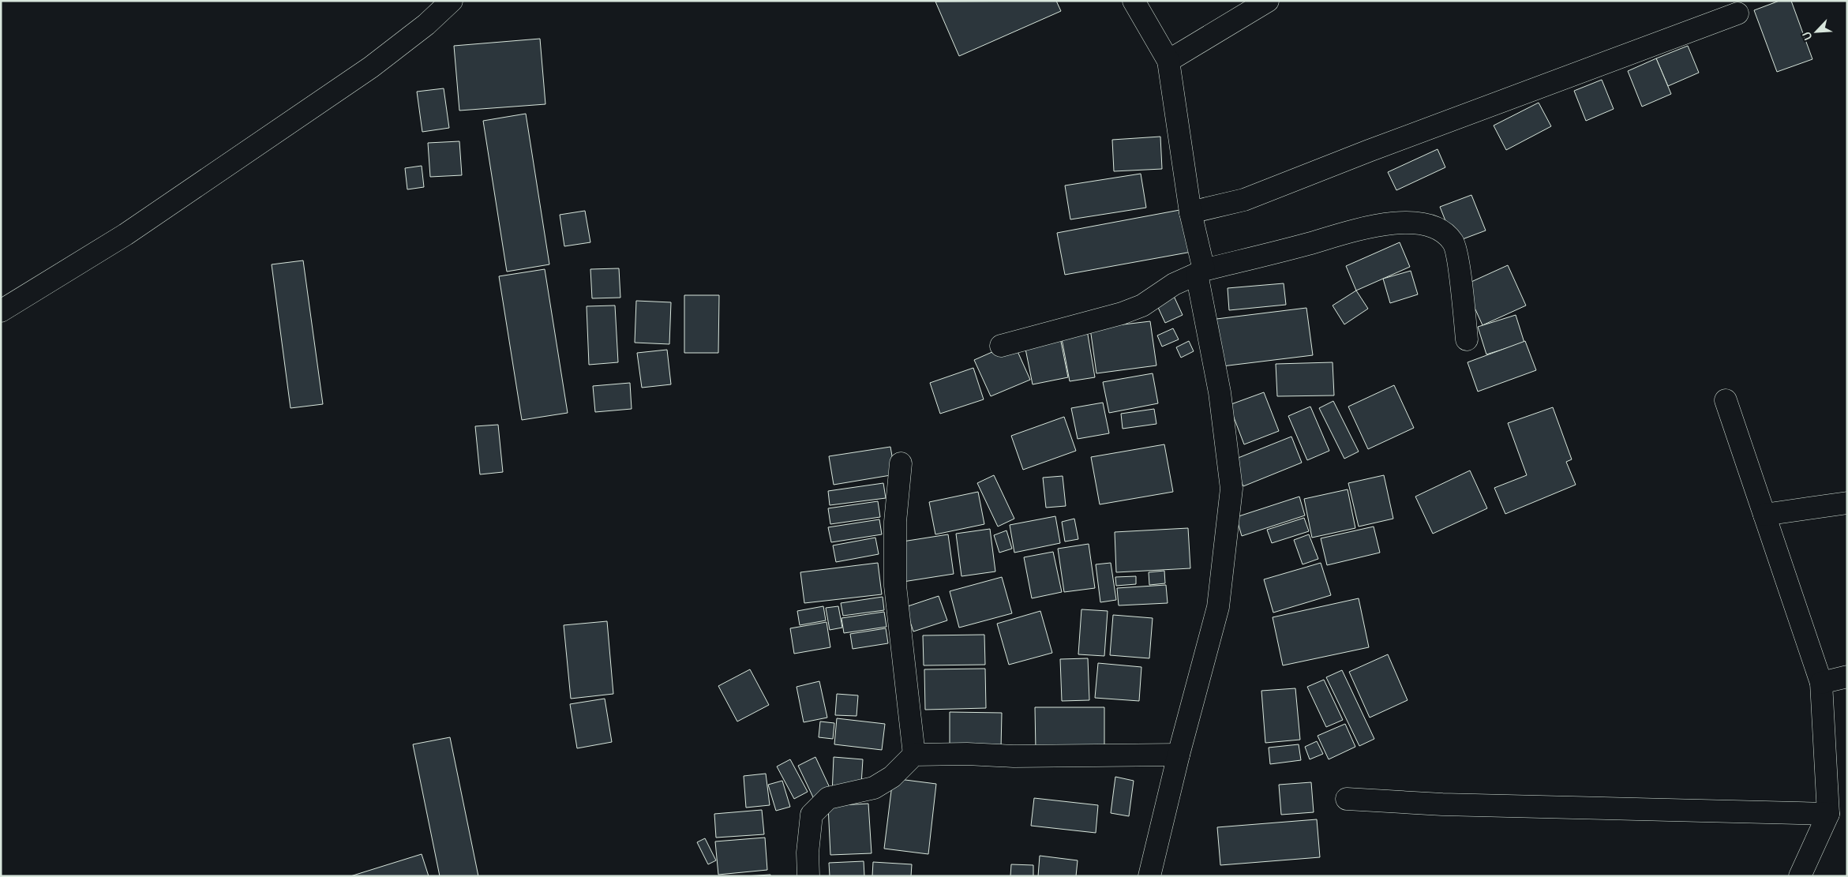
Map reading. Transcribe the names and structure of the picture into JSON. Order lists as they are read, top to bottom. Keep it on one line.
{"north":"bottom left"}
